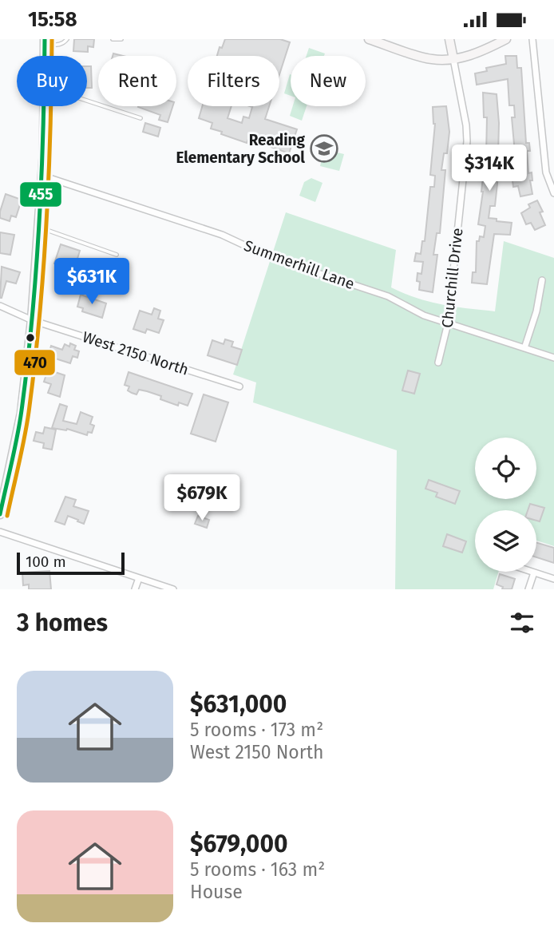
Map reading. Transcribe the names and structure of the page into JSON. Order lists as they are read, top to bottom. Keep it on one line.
{"streets":{"street":["Summerhill Lane","Churchill Drive","West 2150 North"]},"crossings":[["Summerhill Lane","Churchill Drive"]],"places":{"school or university":["Reading Elementary School"]},"lines":["transit line 455","transit line 470"],"scale_bar":"100 m","page":{"status":"15:58","chip":["Buy","Rent","Filters","New"],"price":["$314K","$631K","$679K"],"scale":"100 m","heading":"3 homes","list":[{"name":"$631,000","note":"5 rooms · 173 m² · West 2150 North"},{"name":"$679,000","note":"5 rooms · 163 m² · House"}]}}
